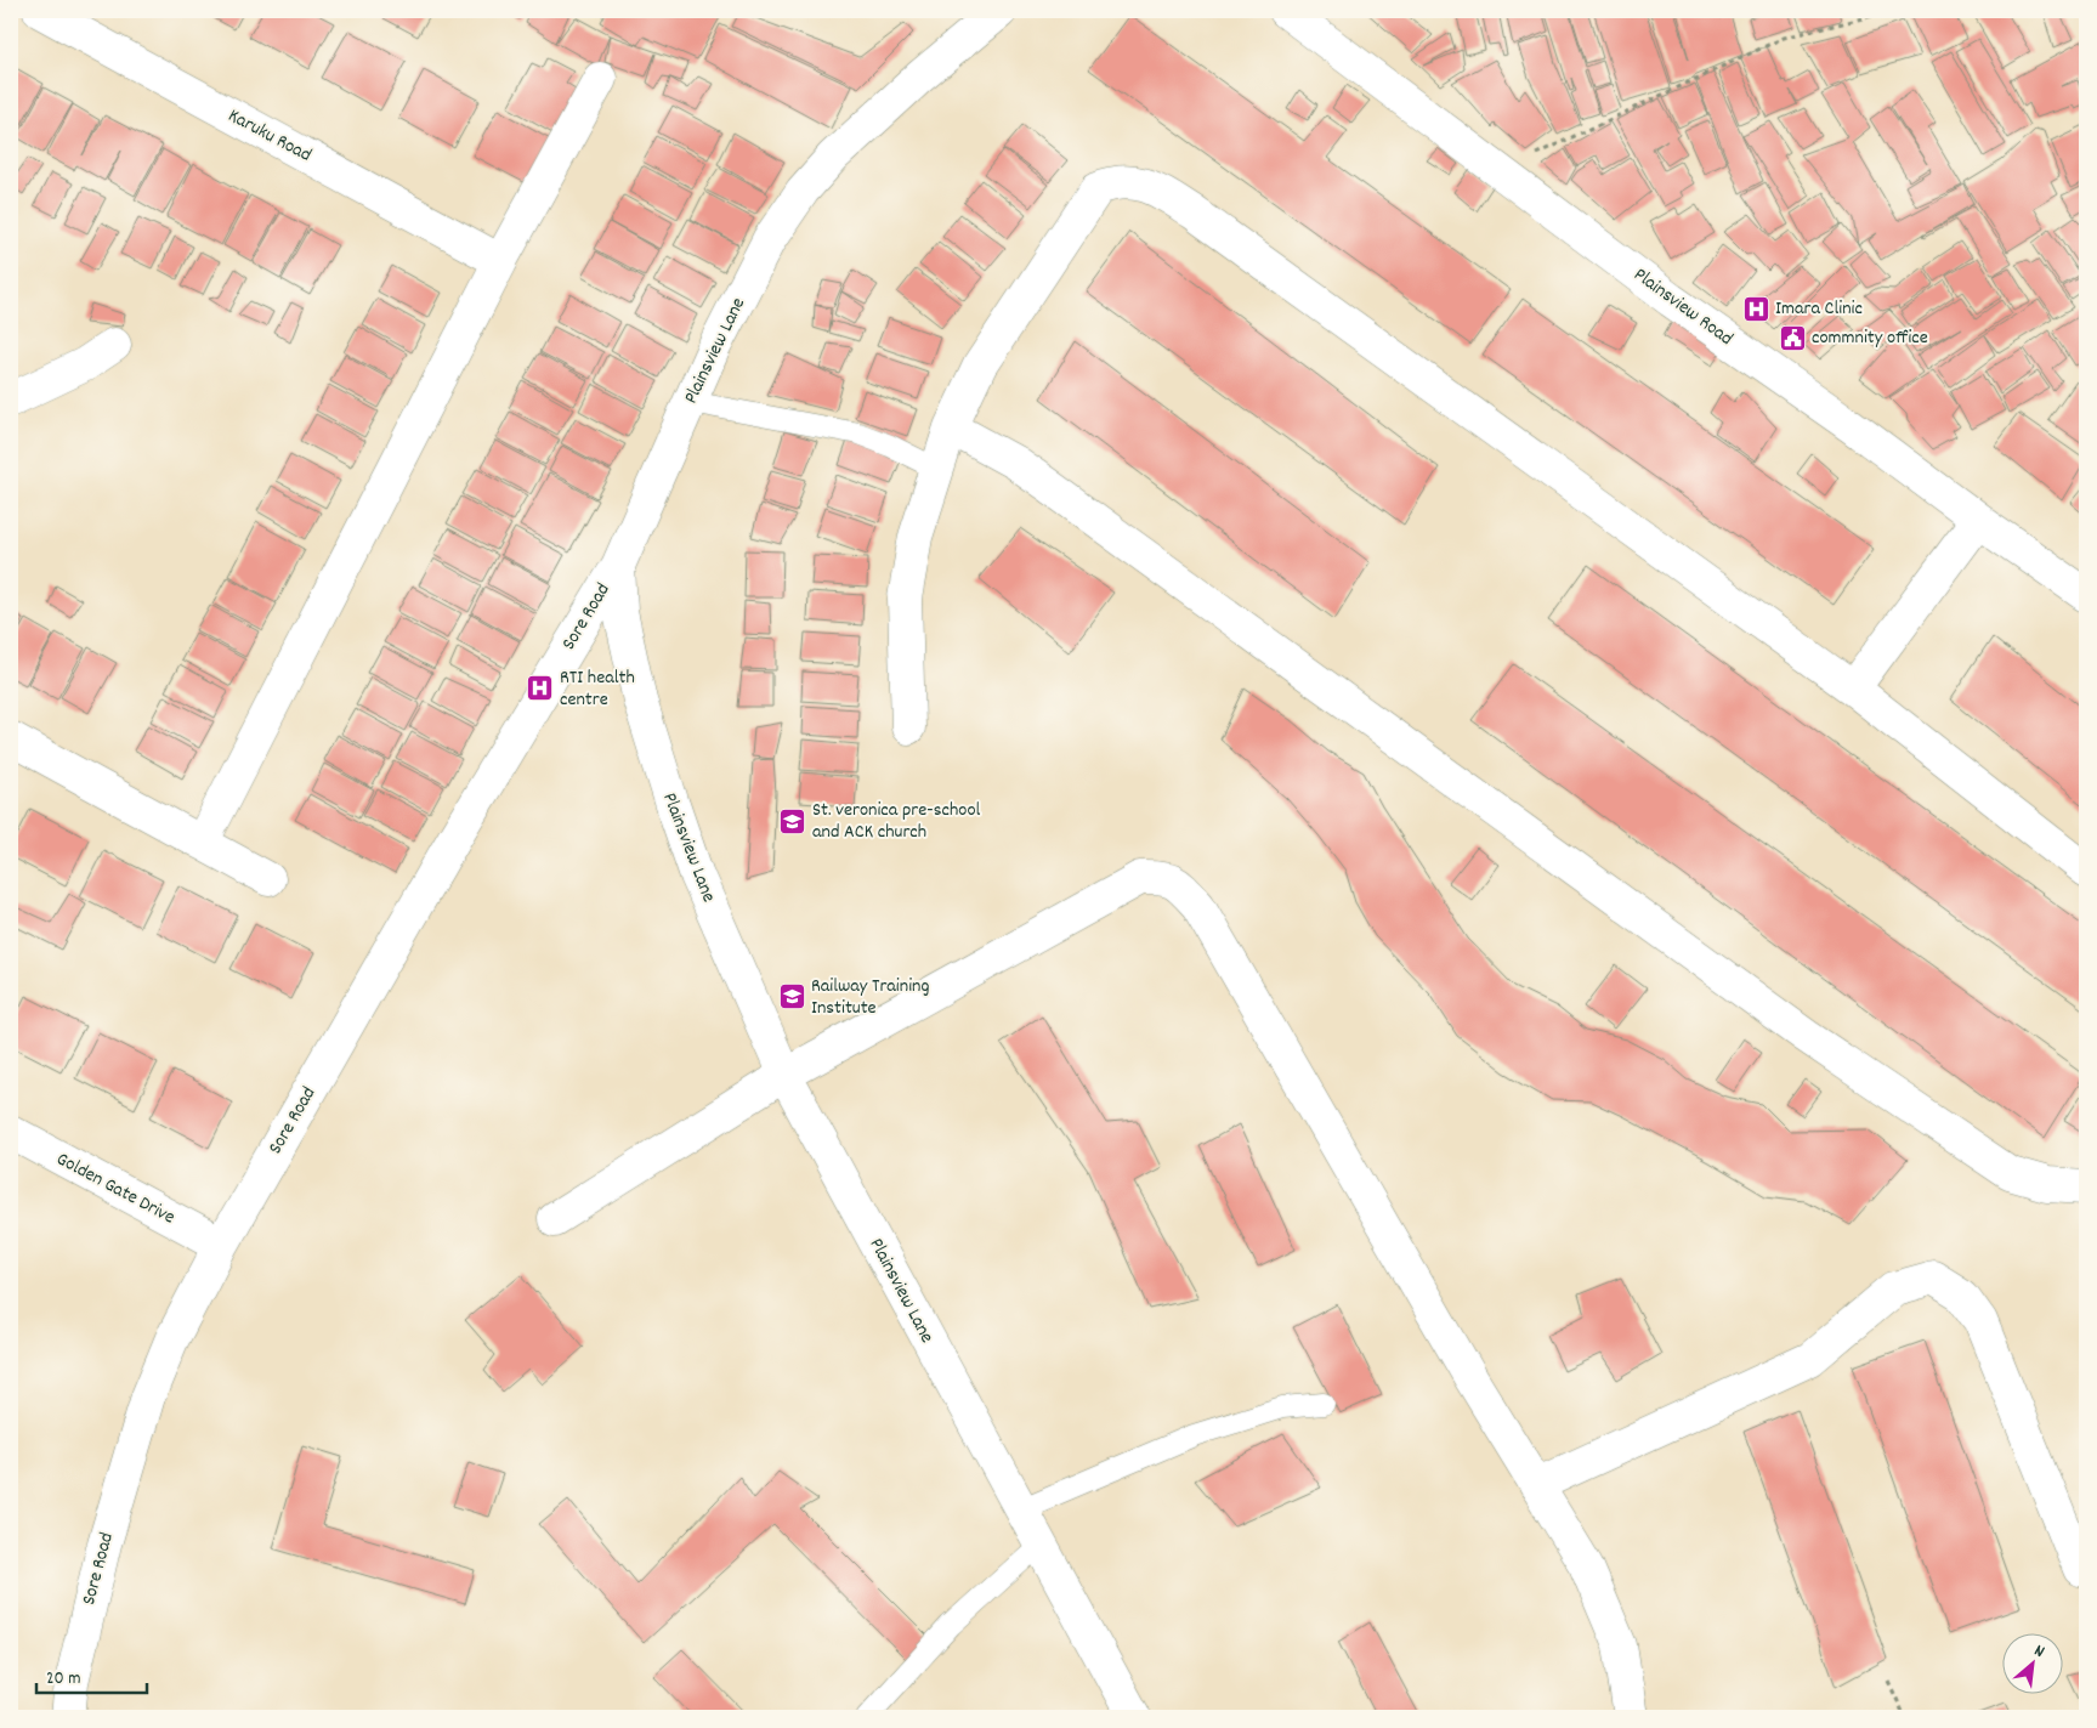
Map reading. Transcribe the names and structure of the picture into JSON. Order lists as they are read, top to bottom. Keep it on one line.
{"streets":{"street":["Karuku Road","Plainsview Road","Plainsview Lane","Sore Road","Golden Gate Drive"]},"crossings":[["Plainsview Lane","Sore Road"],["Sore Road","Golden Gate Drive"]],"places":{"hospital":["Imara Clinic","RTI health centre"],"public building":["commnity office"],"school or university":["St. veronica pre-school and ACK church","Railway Training Institute"]},"scale_bar":"20 m","north":"top right"}
